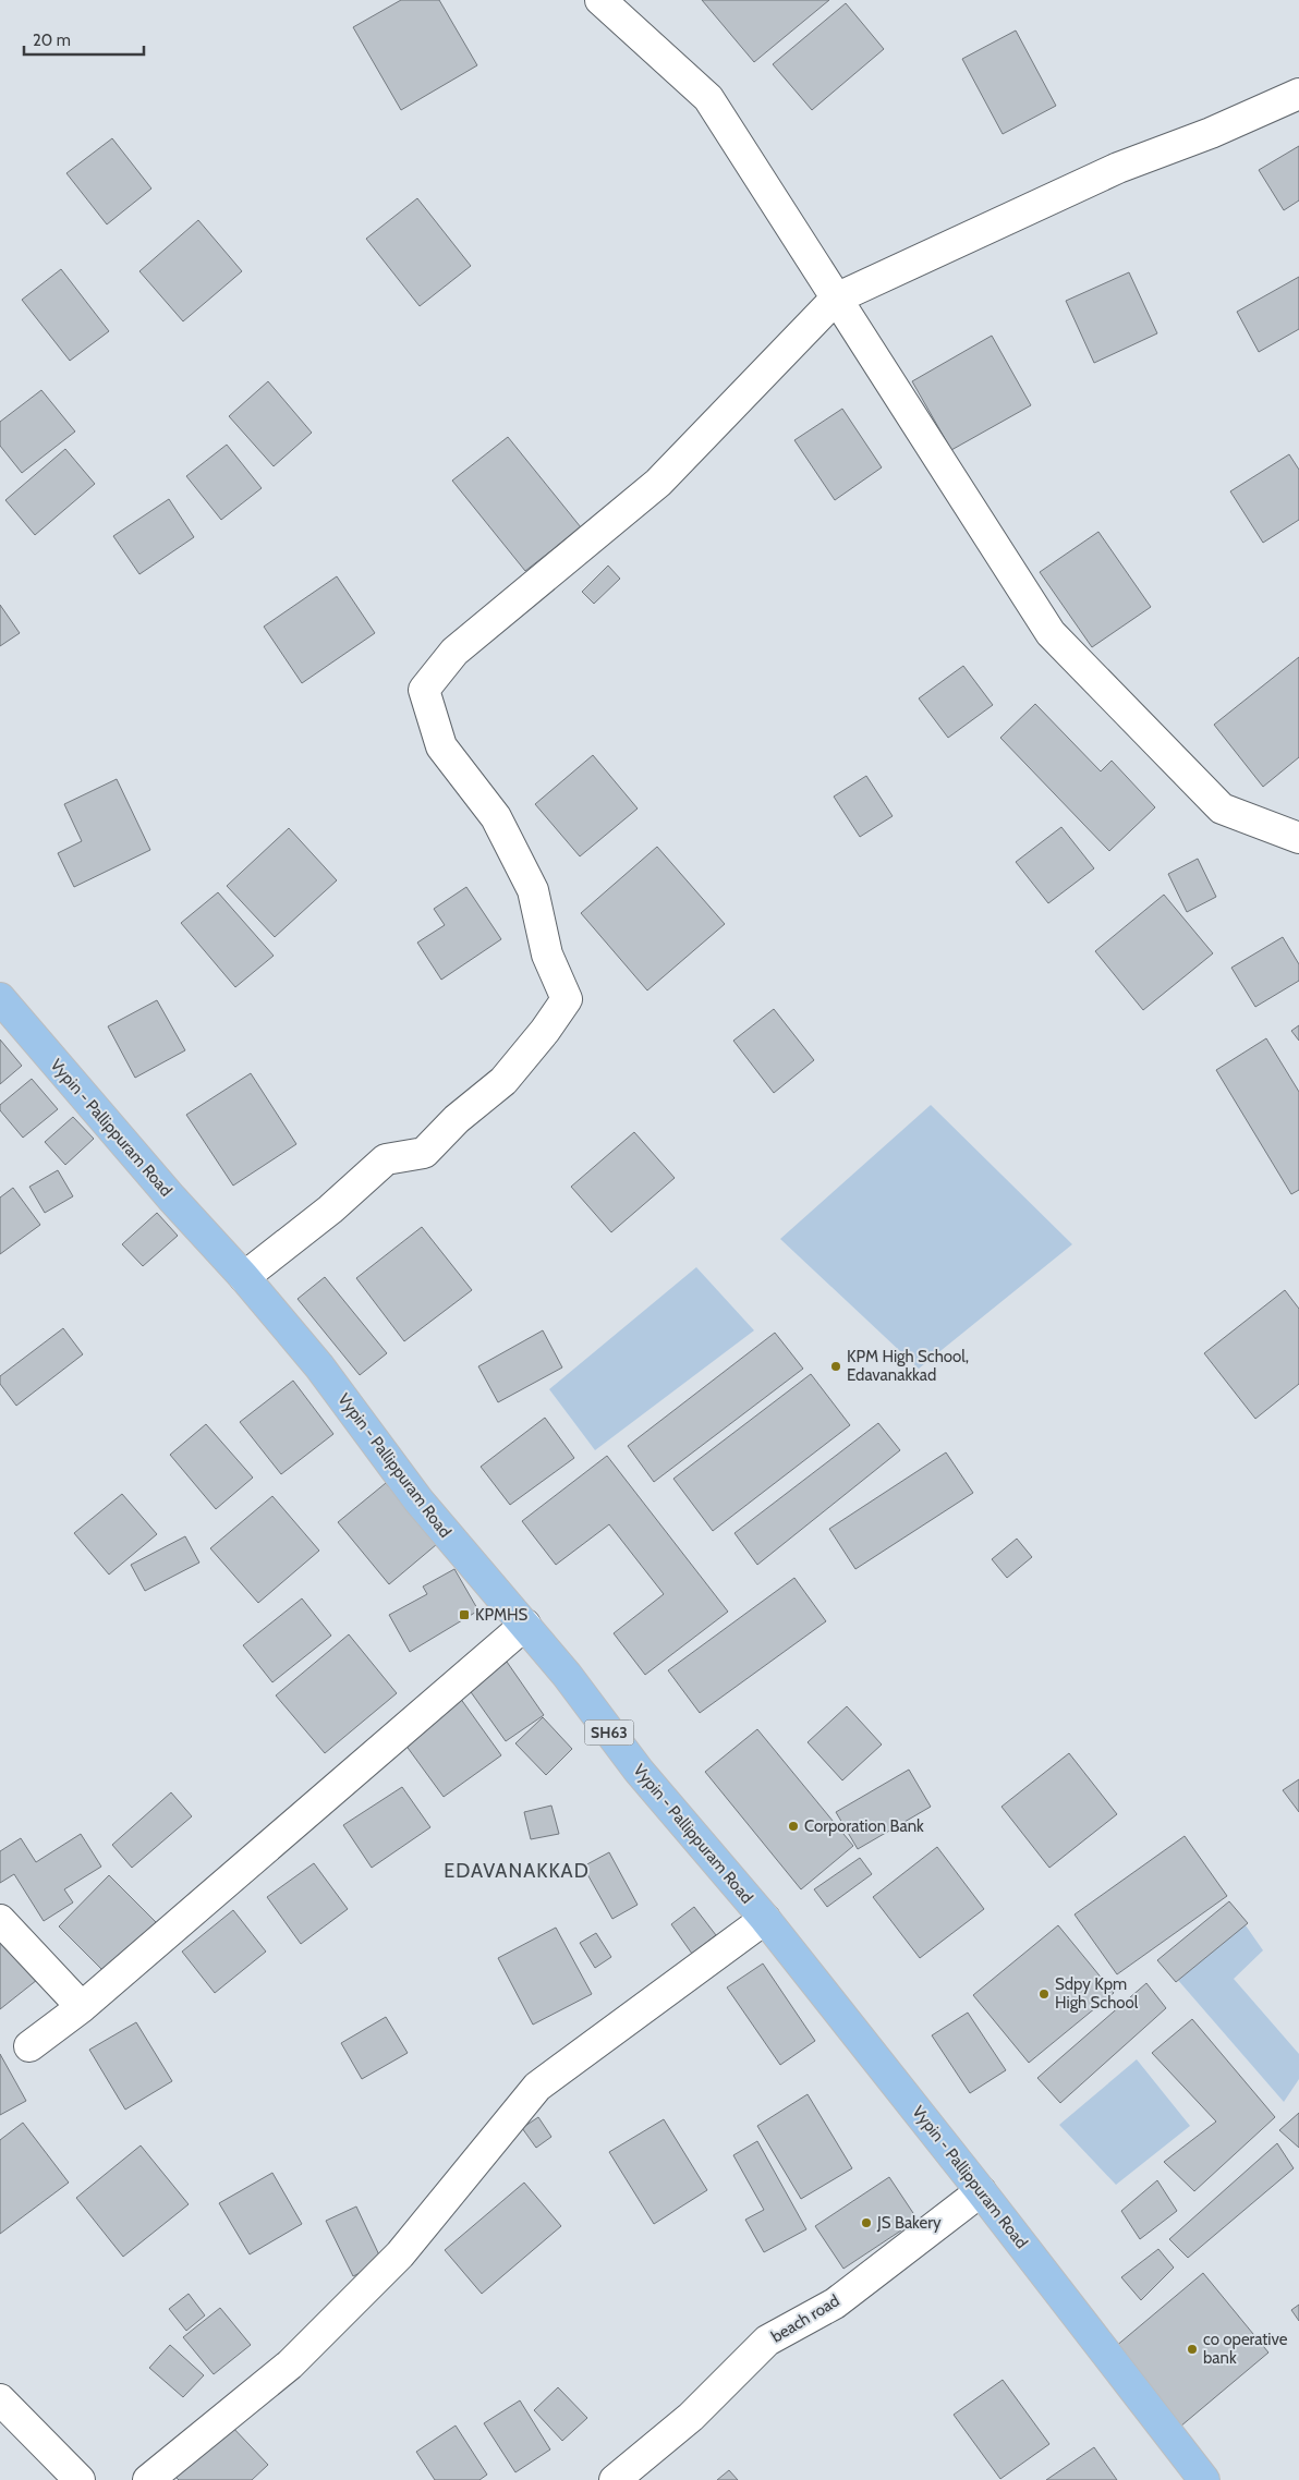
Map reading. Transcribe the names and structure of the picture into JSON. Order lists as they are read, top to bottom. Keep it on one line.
{"streets":{"main road":["Vypin - Pallippuram Road","SH63"],"street":["beach road"]},"crossings":[["Vypin - Pallippuram Road","beach road"]],"districts":["EDAVANAKKAD"],"places":{"other":["KPM High School, Edavanakkad","Corporation Bank","Sdpy Kpm High School","JS Bakery","co operative bank"],"transit":["KPMHS"]},"scale_bar":"20 m"}
